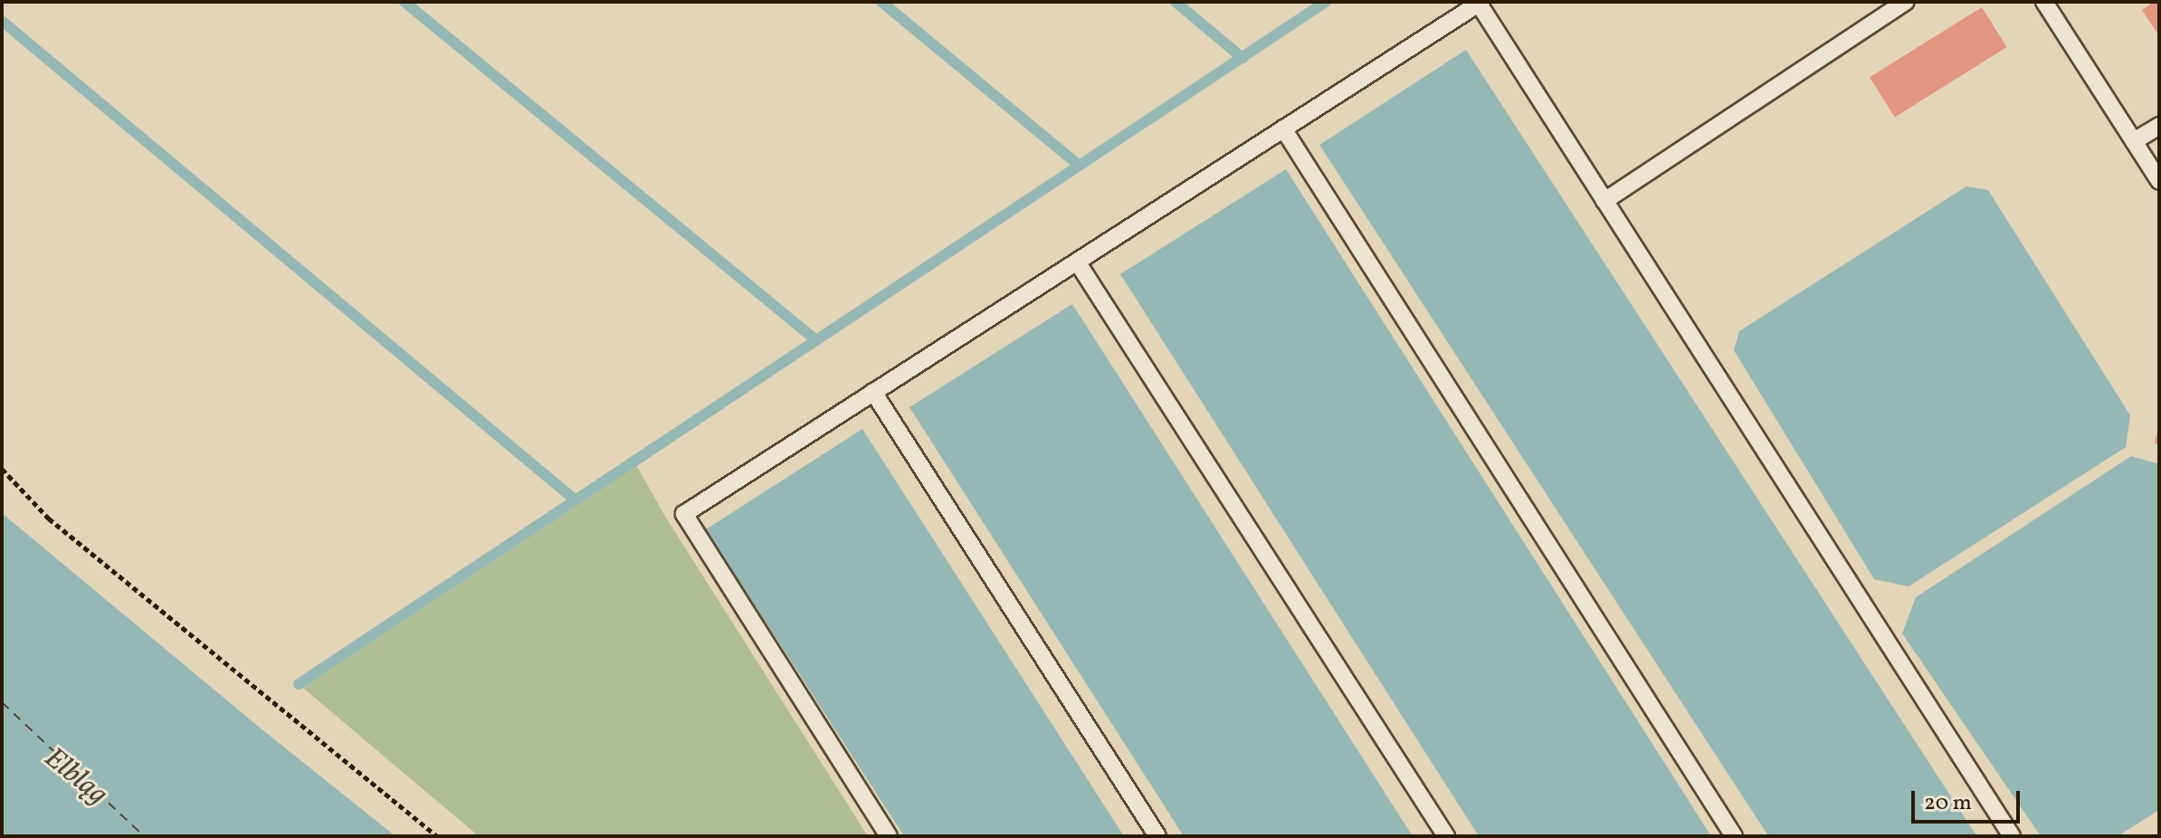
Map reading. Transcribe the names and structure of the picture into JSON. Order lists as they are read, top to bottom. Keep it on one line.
{"water":["Elbląg"],"scale_bar":"20 m"}
